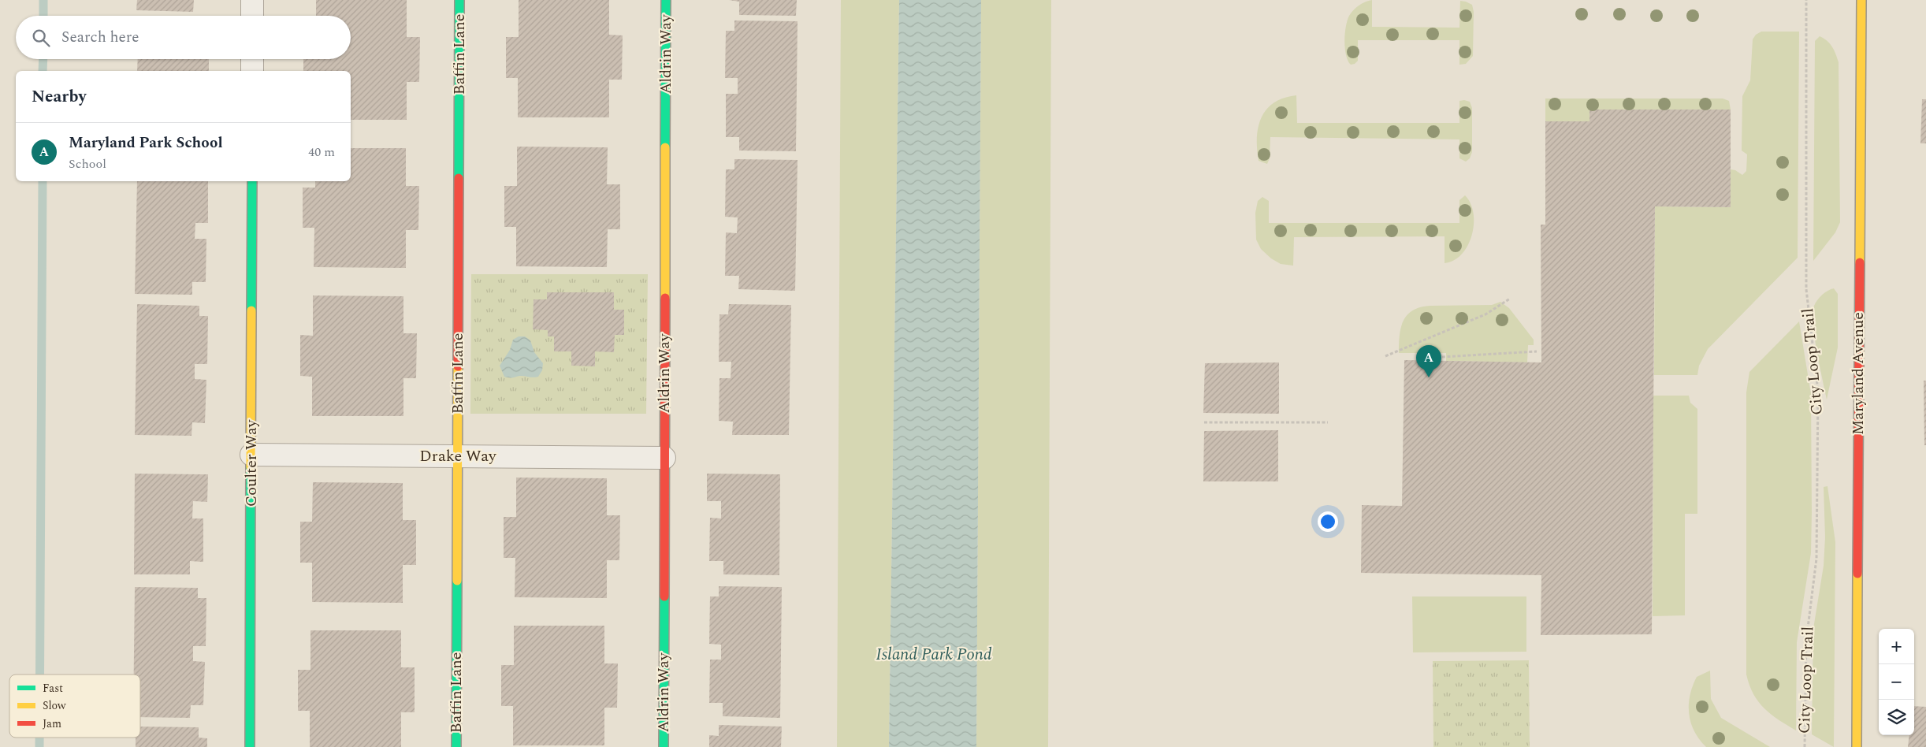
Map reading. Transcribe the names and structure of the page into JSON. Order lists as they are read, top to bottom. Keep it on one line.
{"streets":{"street":["Baffin Lane","Aldrin Way","Maryland Avenue","Drake Way","Coulter Way"],"path":["City Loop Trail"]},"crossings":[["Baffin Lane","Drake Way"],["Aldrin Way","Drake Way"],["Drake Way","Coulter Way"]],"water":["Island Park Pond"],"legend":["Fast","Slow","Jam"],"page":{"search":"Search here","heading":"Nearby","list":[{"mark":"A","name":"Maryland Park School","note":"School","value":"40 m"}],"pins":"A","map_buttons":["+","−"]}}
